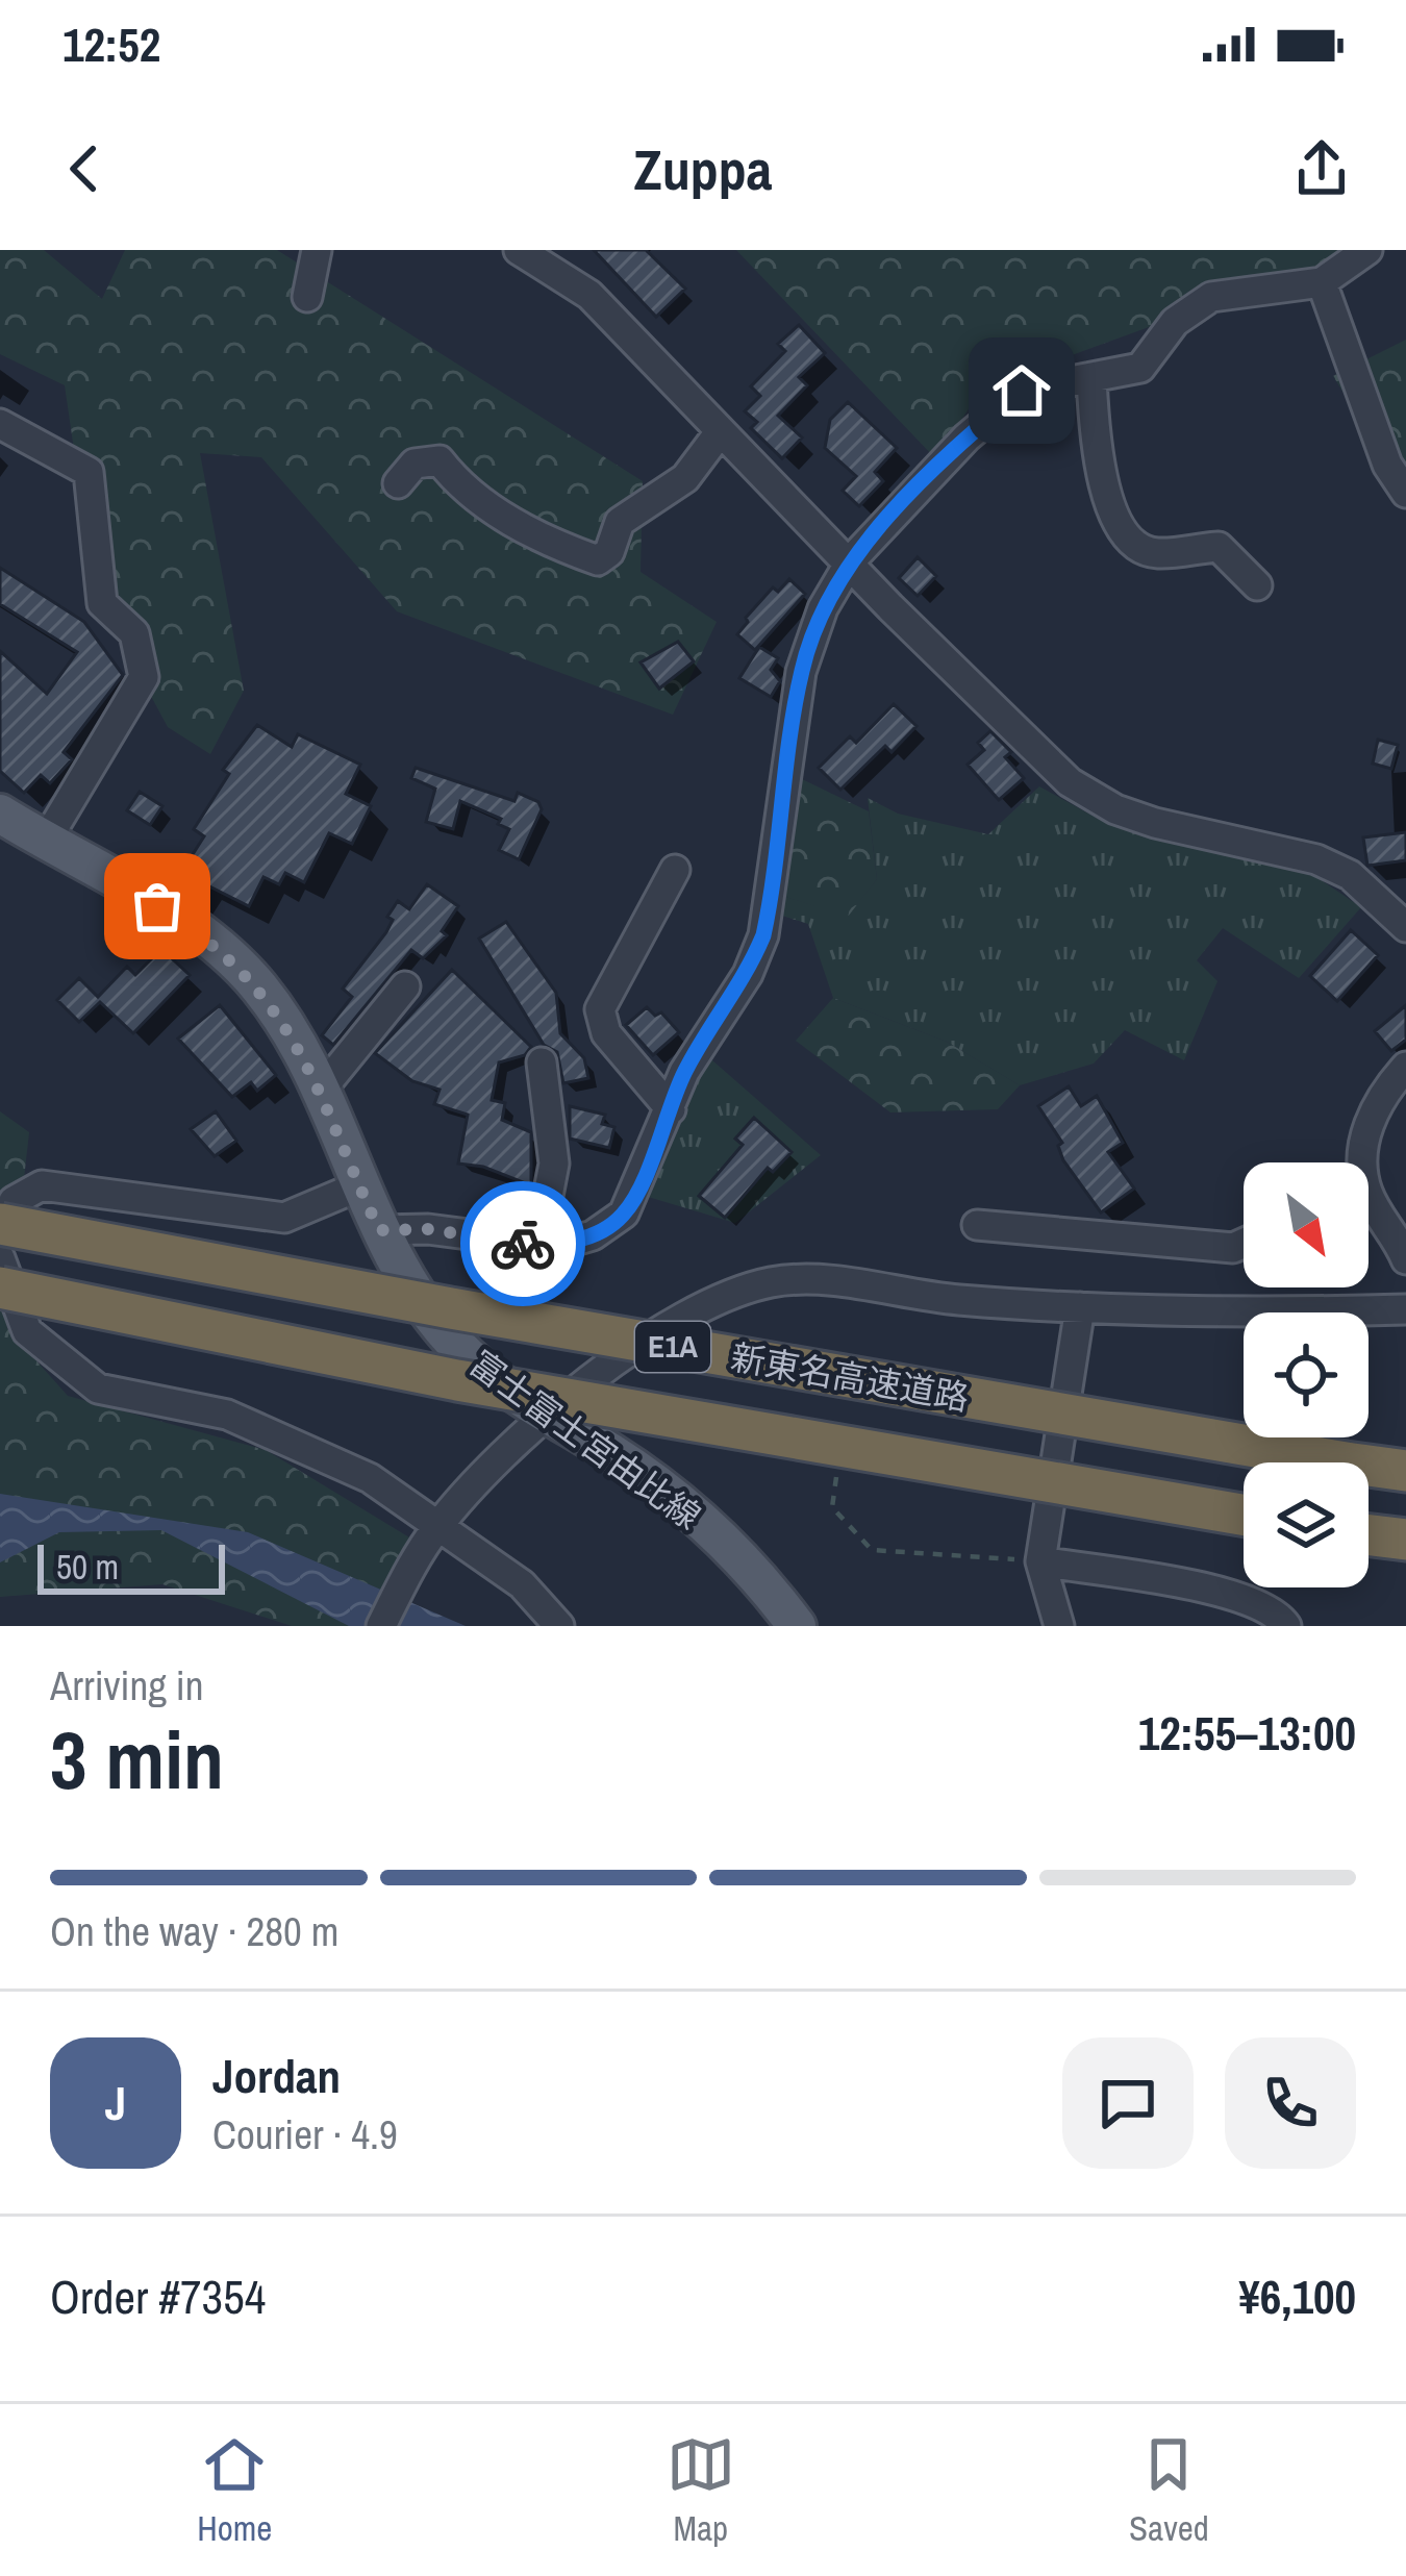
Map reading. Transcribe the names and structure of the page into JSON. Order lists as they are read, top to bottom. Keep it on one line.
{"streets":{"highway":["E1A","新東名高速道路"],"main road":["富士富士宮由比線"]},"scale_bar":"50 m","north":"bottom right","page":{"status":"12:52","header":"Zuppa","scale":"50 m","heading":["3 min","Arriving in","12:55–13:00"],"panel":["Jordan","Courier · 4.9","Order #7354","¥6,100"],"bar":"On the way · 280 m","round":"J","tabs":["Home","Map","Saved"]}}
